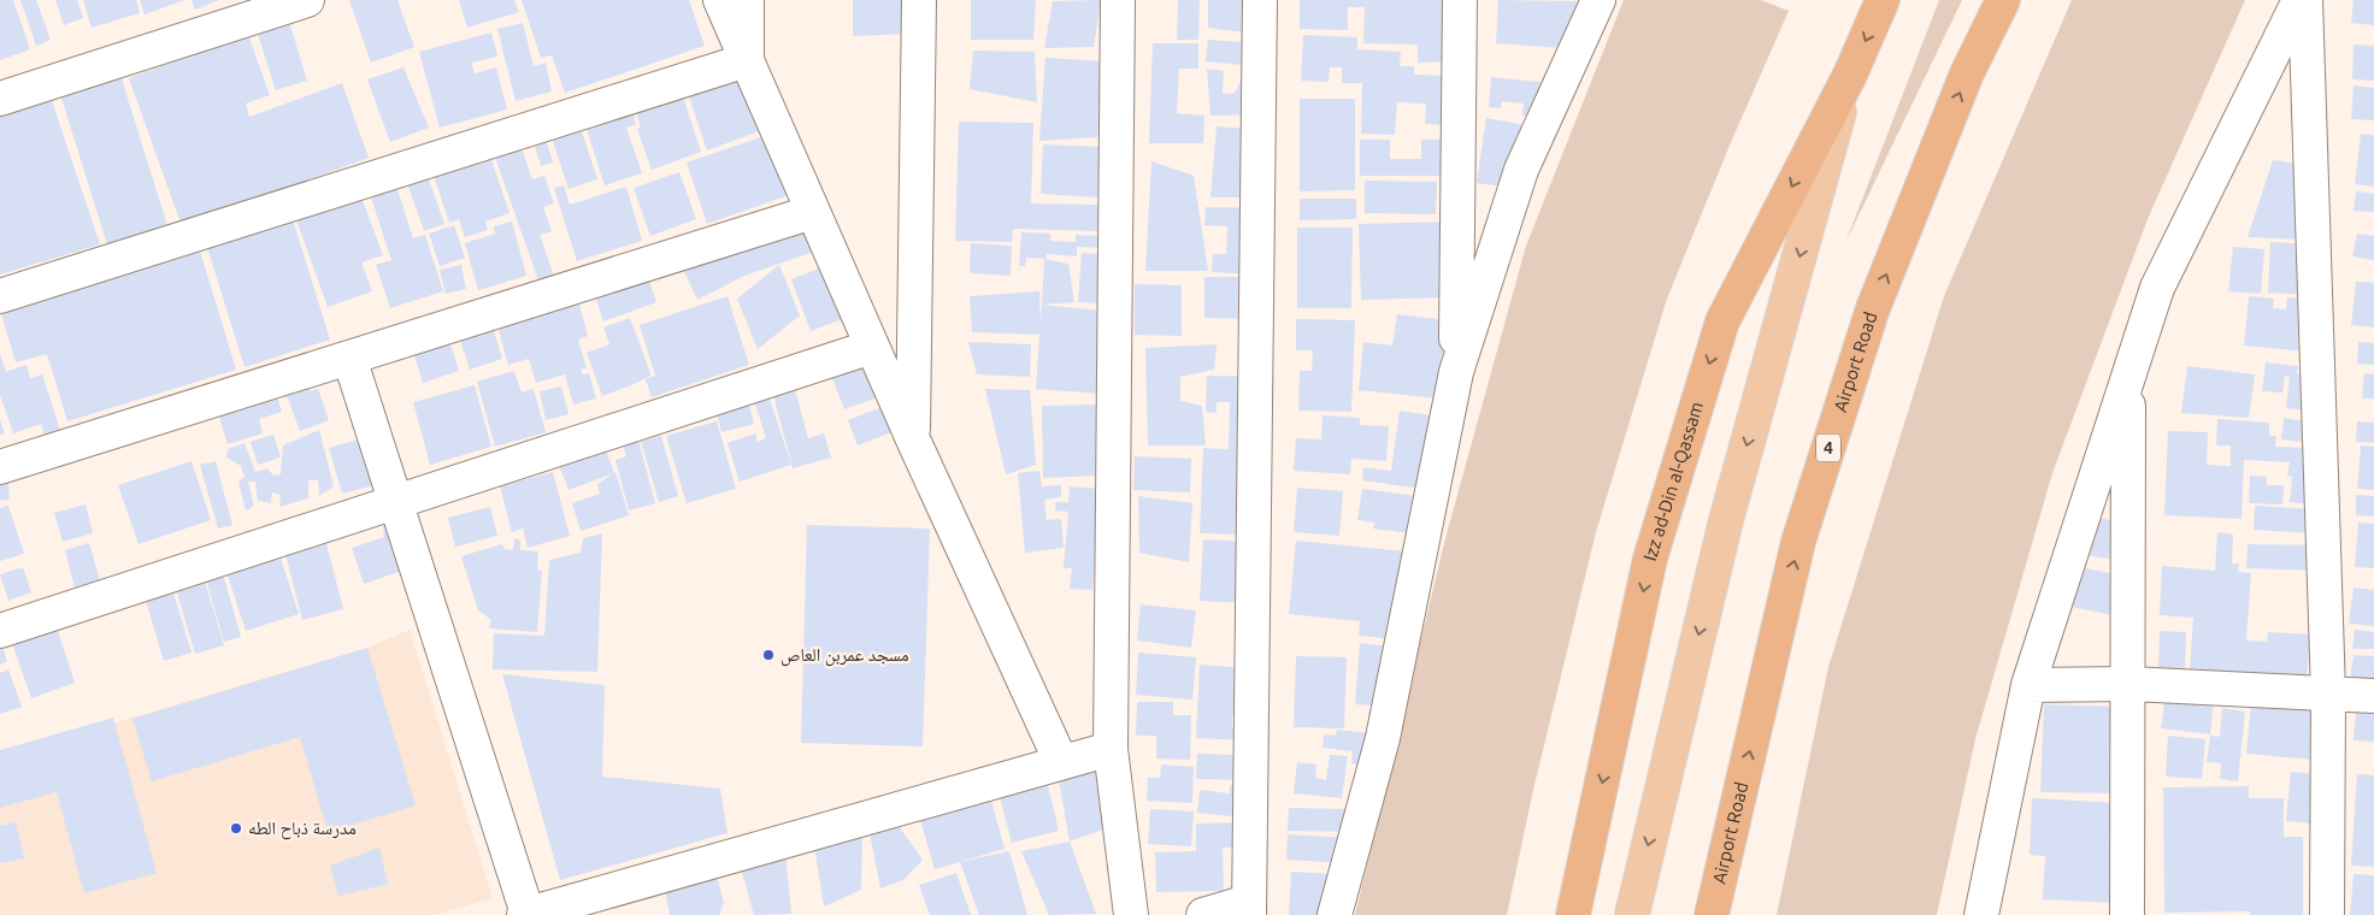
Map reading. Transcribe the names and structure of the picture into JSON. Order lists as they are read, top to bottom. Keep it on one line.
{"streets":{"highway":["Airport Road","4","Izz ad-Din al-Qassam"]},"one_way":["Airport Road","Izz ad-Din al-Qassam"],"places":["مسجد عمربن العاص","مدرسة ذباح الطه"]}
